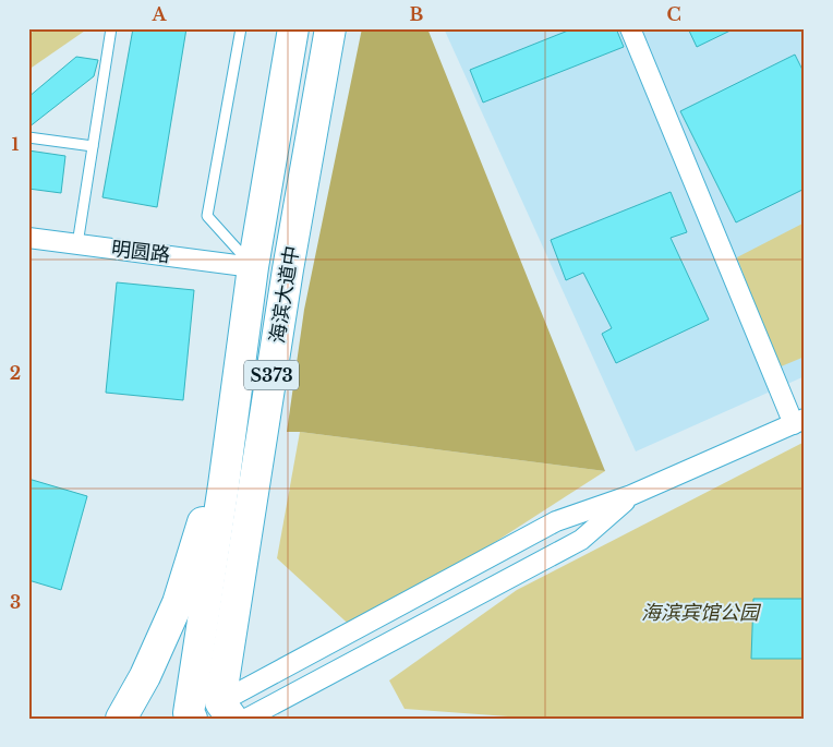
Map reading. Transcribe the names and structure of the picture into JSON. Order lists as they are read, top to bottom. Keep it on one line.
{"streets":{"main road":["海滨大道中","S373"],"street":["明圆路"]},"crossings":[["明圆路","海滨大道中"],["海滨大道中","S373"]],"parks":["海滨宾馆公园"],"grid":{"columns":["A","B","C"],"rows":["1","2","3"]}}
